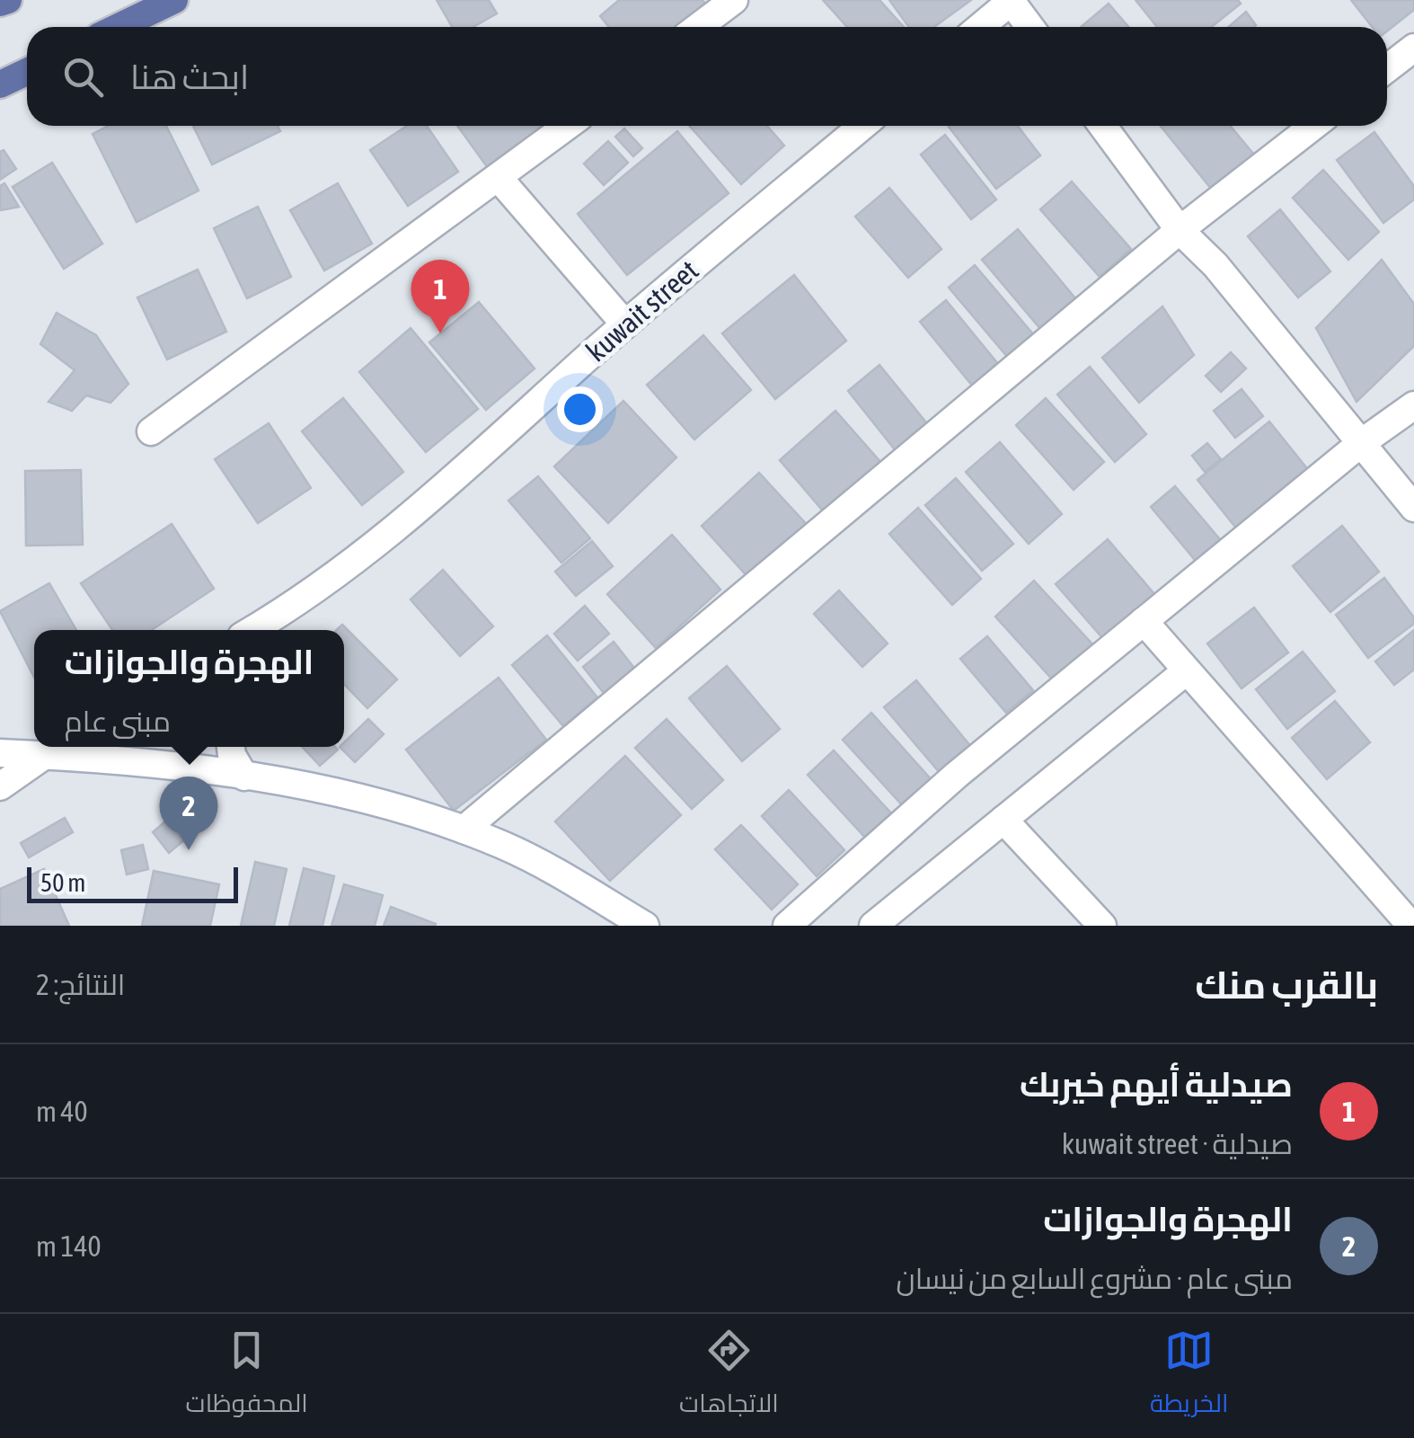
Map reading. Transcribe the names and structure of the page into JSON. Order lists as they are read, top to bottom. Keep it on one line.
{"streets":{"street":["kuwait street"]},"scale_bar":"50 m","page":{"search":"ابحث هنا","pins":["1","2"],"popup":["الهجرة والجوازات","مبنى عام"],"scale":"50 m","heading":["بالقرب منك","النتائج: 2"],"list":[{"mark":"1","name":"صيدلية أيهم خيربك","note":"صيدلية · kuwait street","value":"40 m"},{"mark":"2","name":"الهجرة والجوازات","note":"مبنى عام · مشروع السابع من نيسان","value":"140 m"}],"nav":["الخريطة","الاتجاهات","المحفوظات"]}}
